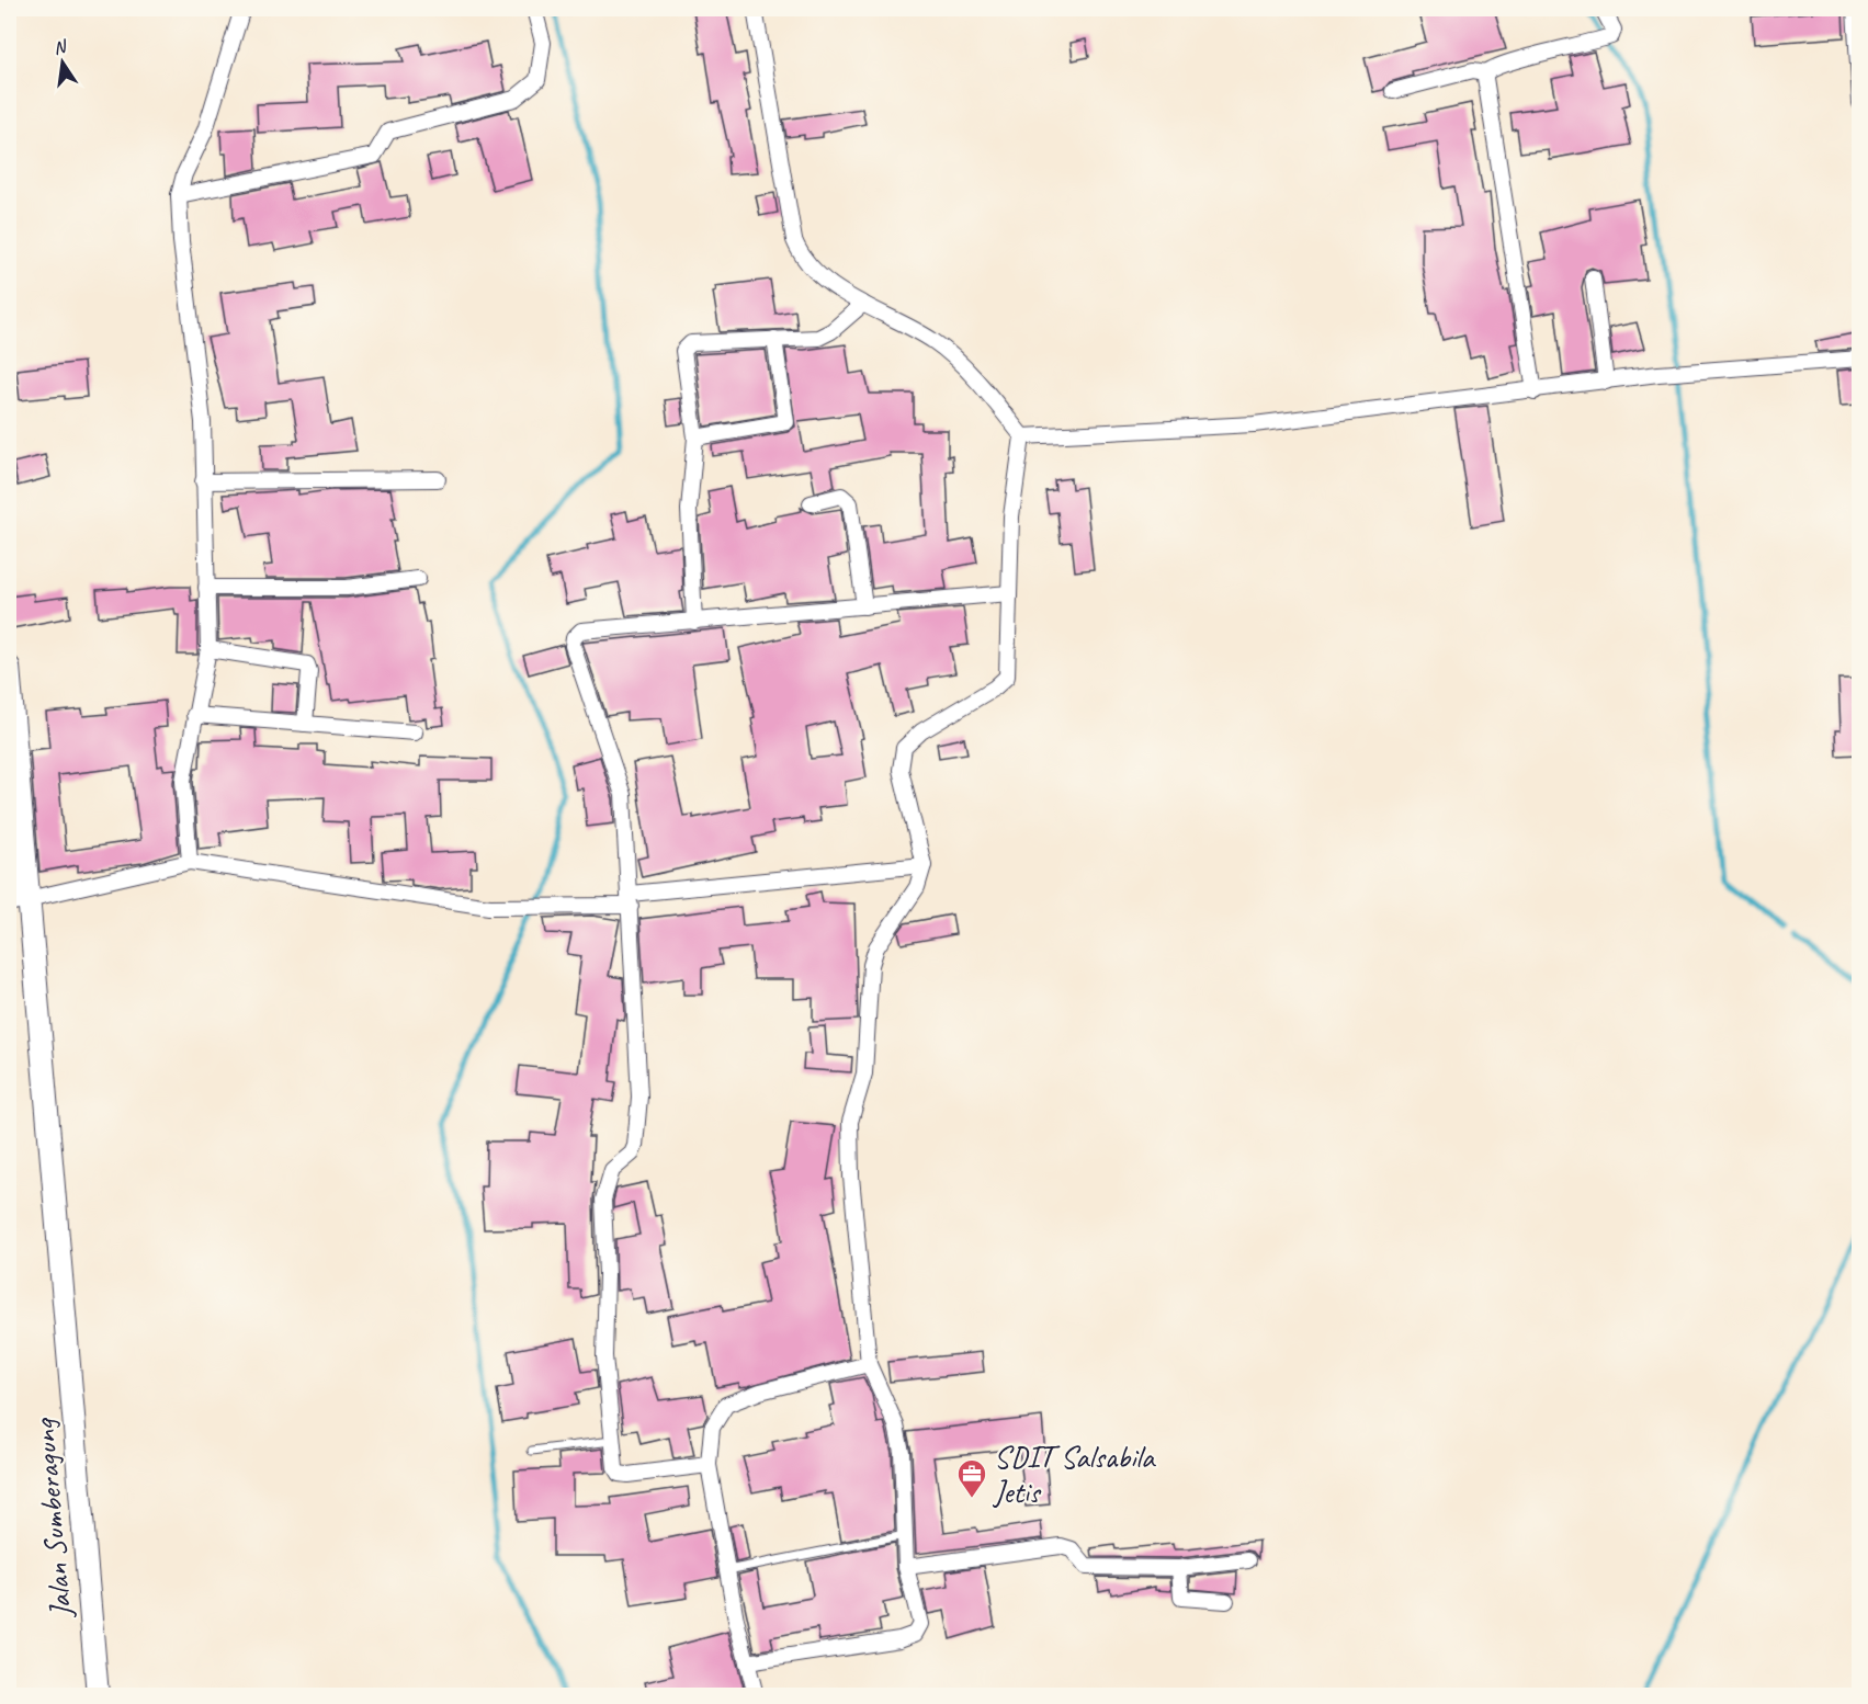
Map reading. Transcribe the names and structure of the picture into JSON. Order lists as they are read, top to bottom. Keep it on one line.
{"streets":{"street":["Jalan Sumberagung"]},"places":{"office":["SDIT Salsabila Jetis"]},"north":"top"}
